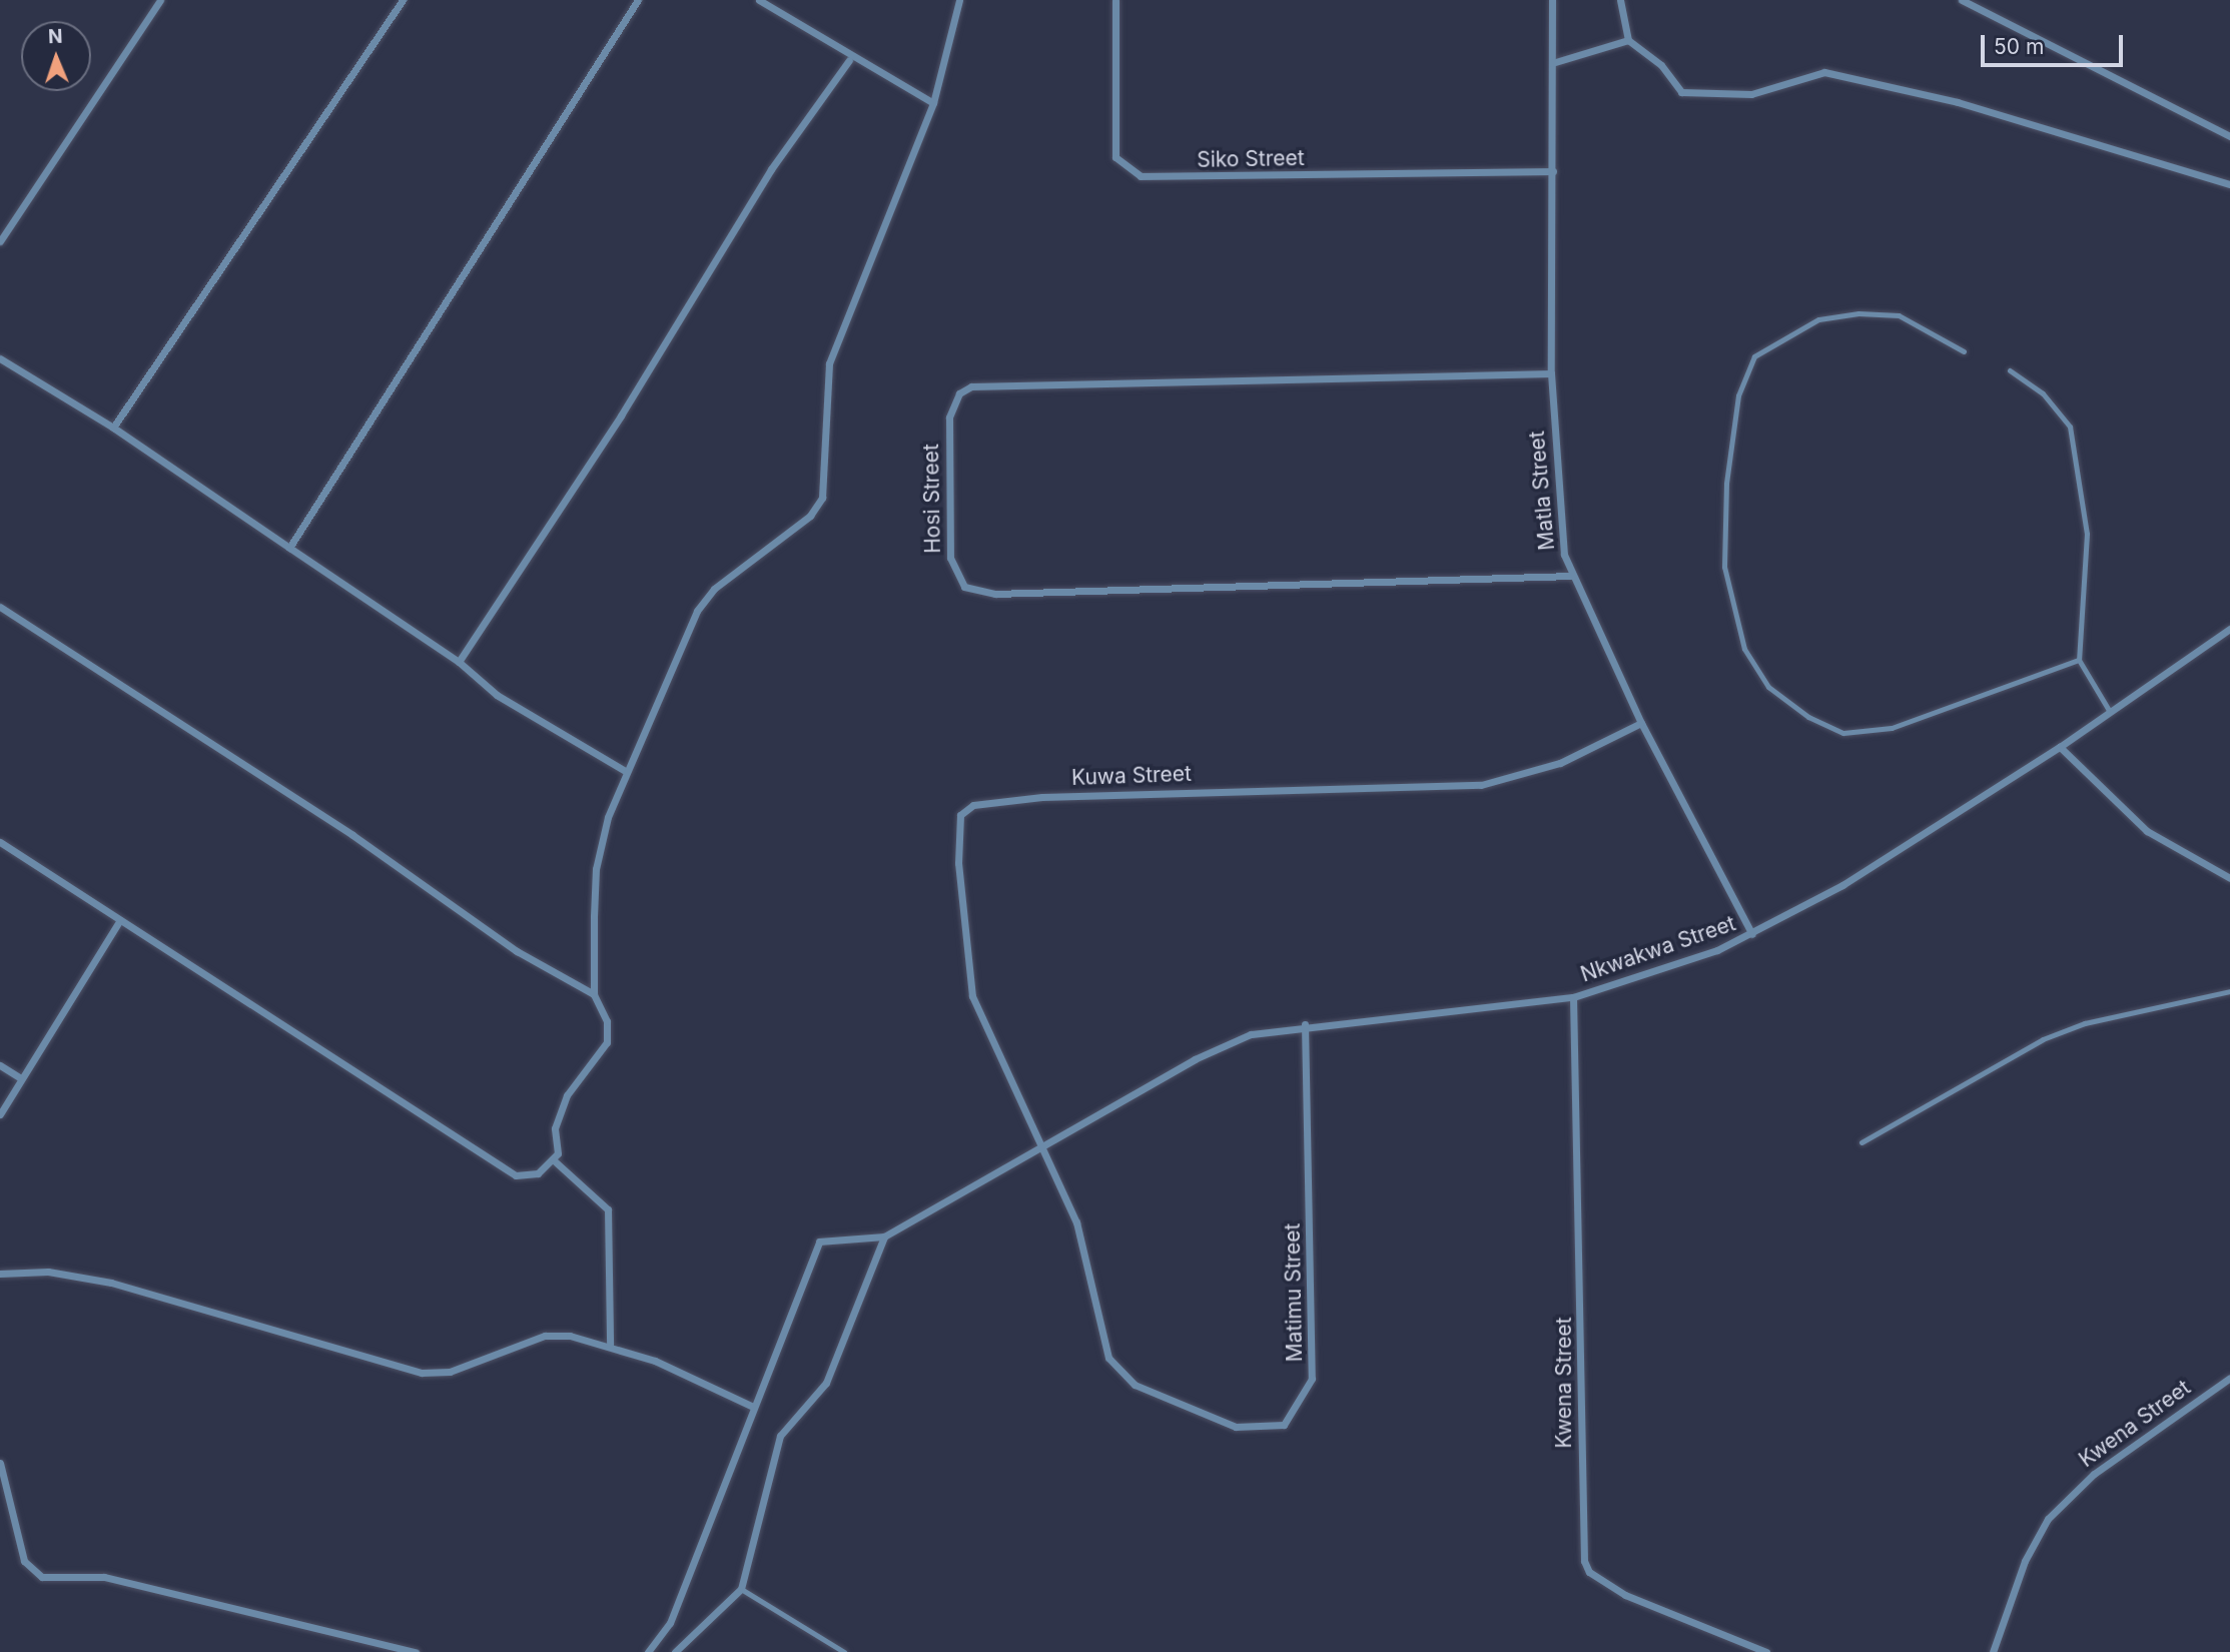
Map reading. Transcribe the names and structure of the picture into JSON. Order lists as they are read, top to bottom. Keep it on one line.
{"streets":{"street":["Siko Street","Matla Street","Hosi Street","Kuwa Street","Nkwakwa Street","Matimu Street","Kwena Street"]},"crossings":[["Siko Street","Matla Street"],["Matla Street","Hosi Street"],["Matla Street","Kuwa Street"],["Matla Street","Nkwakwa Street"],["Kuwa Street","Nkwakwa Street"],["Kuwa Street","Matimu Street"],["Nkwakwa Street","Matimu Street"],["Nkwakwa Street","Kwena Street"]],"scale_bar":"50 m","north":"top"}
